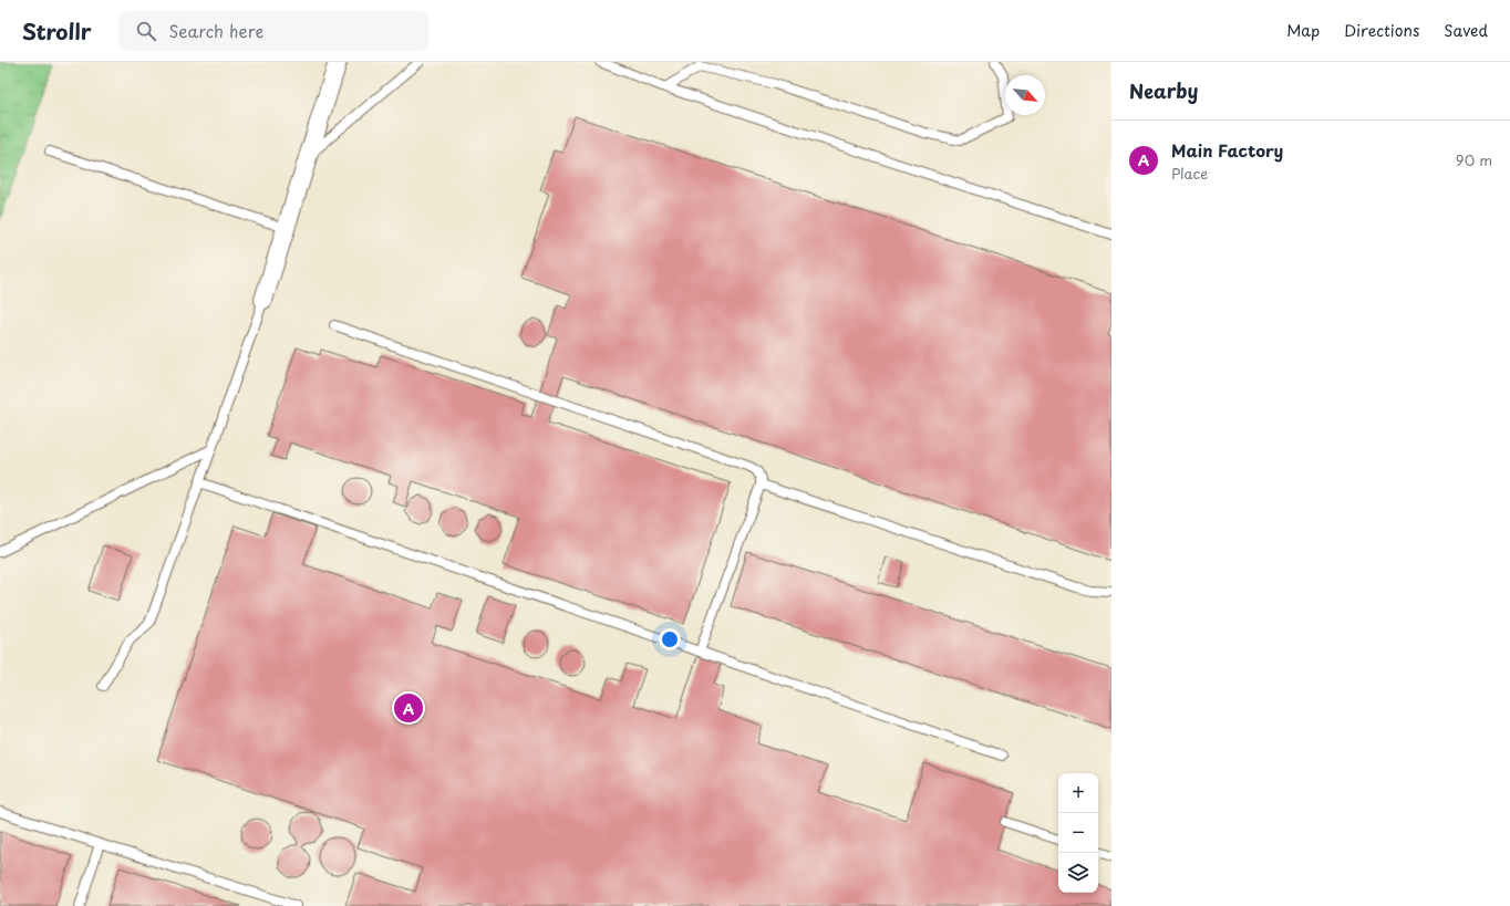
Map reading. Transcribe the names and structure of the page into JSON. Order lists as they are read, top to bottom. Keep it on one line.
{"north":"bottom right","page":{"header":"Strollr","search":"Search here","nav":["Map","Directions","Saved"],"heading":"Nearby","list":[{"mark":"A","name":"Main Factory","note":"Place","value":"90 m"}],"pins":"A","map_buttons":["+","−"]}}
